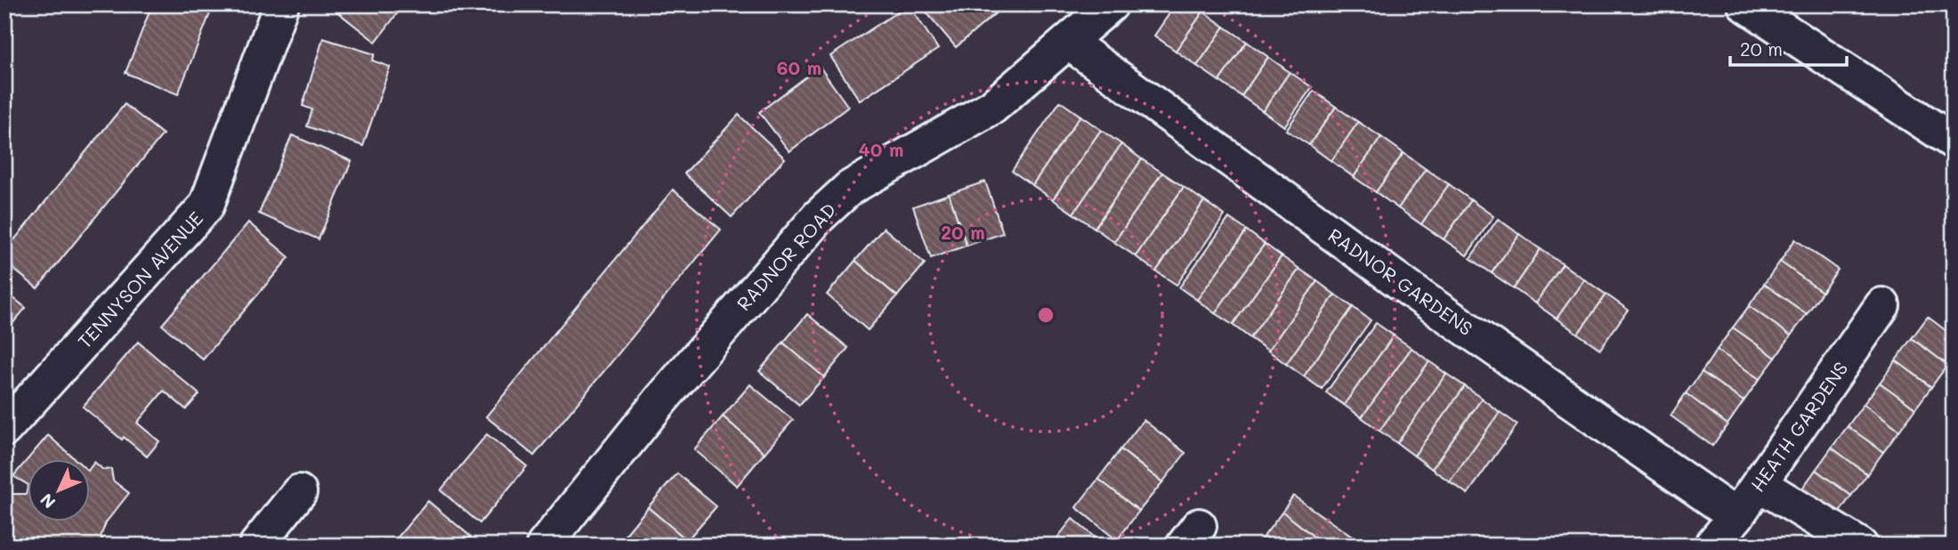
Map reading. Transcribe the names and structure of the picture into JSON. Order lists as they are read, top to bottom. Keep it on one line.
{"streets":{"street":["RADNOR ROAD","TENNYSON AVENUE","RADNOR GARDENS","HEATH GARDENS"]},"crossings":[["RADNOR ROAD","RADNOR GARDENS"],["RADNOR GARDENS","HEATH GARDENS"]],"scale_bar":"20 m","north":"bottom left","rings":["60 m","40 m","20 m"]}
